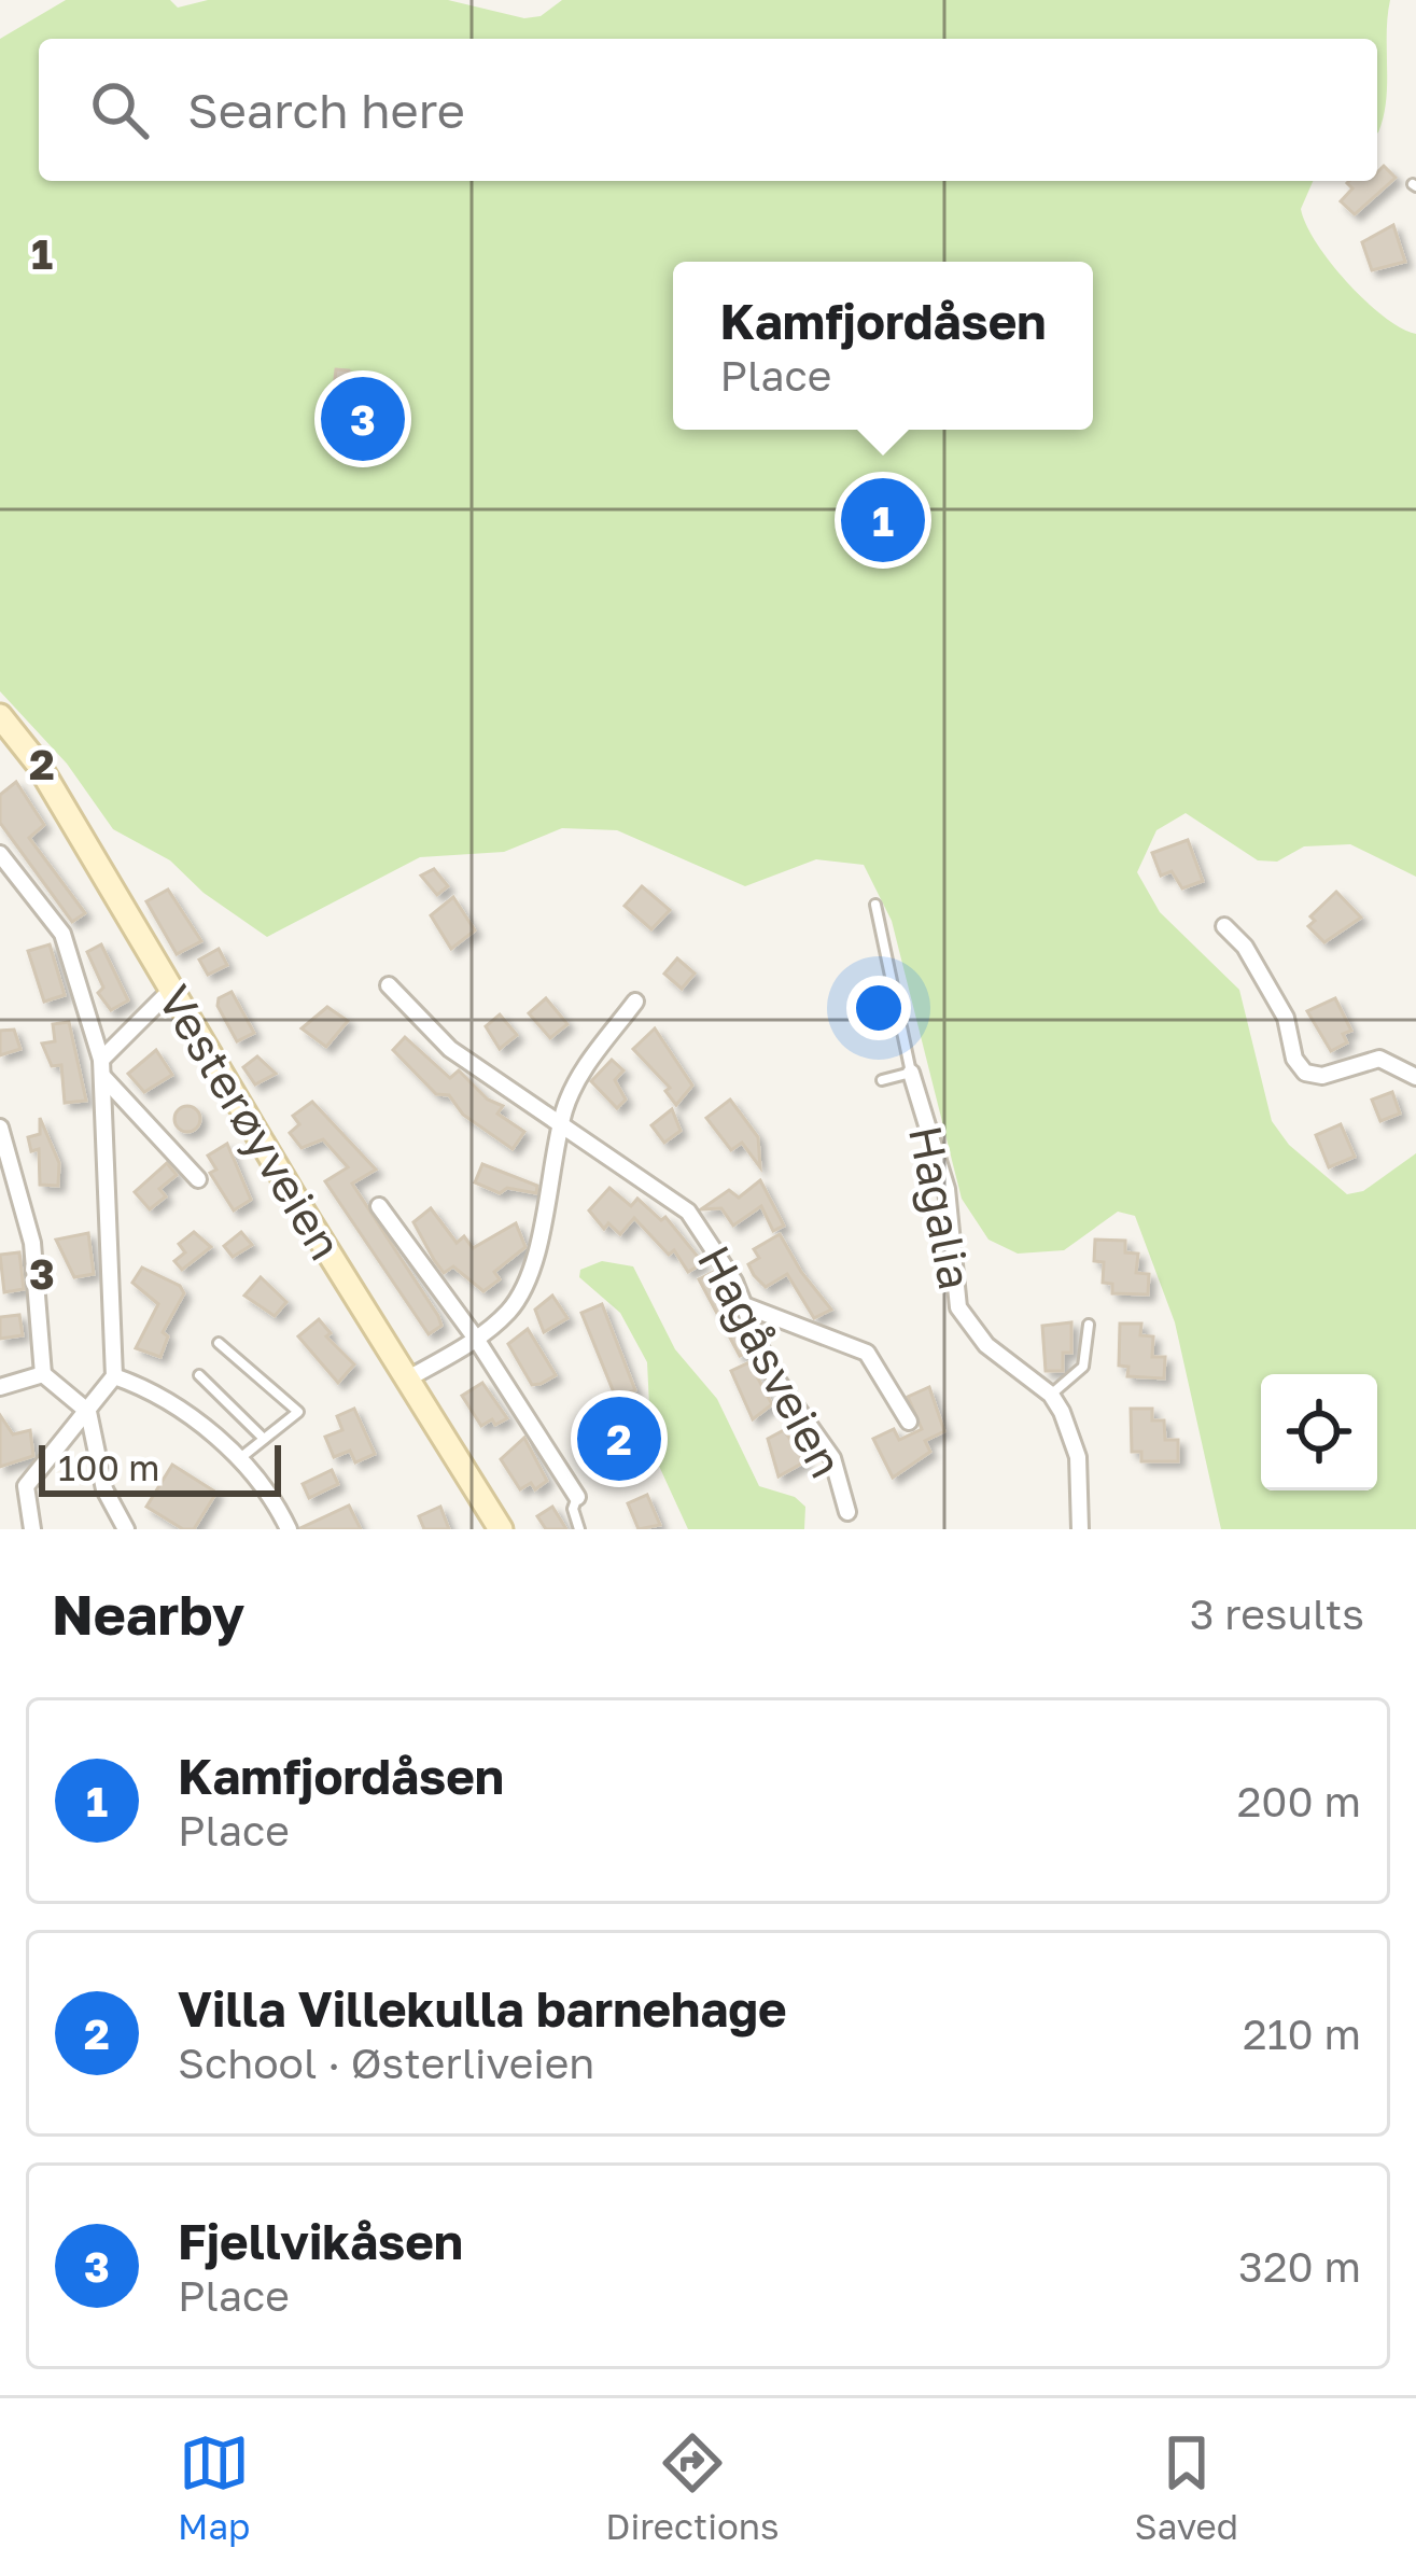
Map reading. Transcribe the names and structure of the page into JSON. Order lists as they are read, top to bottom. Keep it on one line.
{"streets":{"main road":["Vesterøyveien"],"street":["Hagalia","Hagåsveien"]},"scale_bar":"100 m","page":{"search":"Search here","popup":["Kamfjordåsen","Place"],"pins":["3","1","2"],"scale":"100 m","heading":["Nearby","3 results"],"list":[{"mark":"1","name":"Kamfjordåsen","note":"Place","value":"200 m"},{"mark":"2","name":"Villa Villekulla barnehage","note":"School · Østerliveien","value":"210 m"},{"mark":"3","name":"Fjellvikåsen","note":"Place","value":"320 m"}],"nav":["Map","Directions","Saved"]},"grid":{"rows":["1","2","3"]}}
